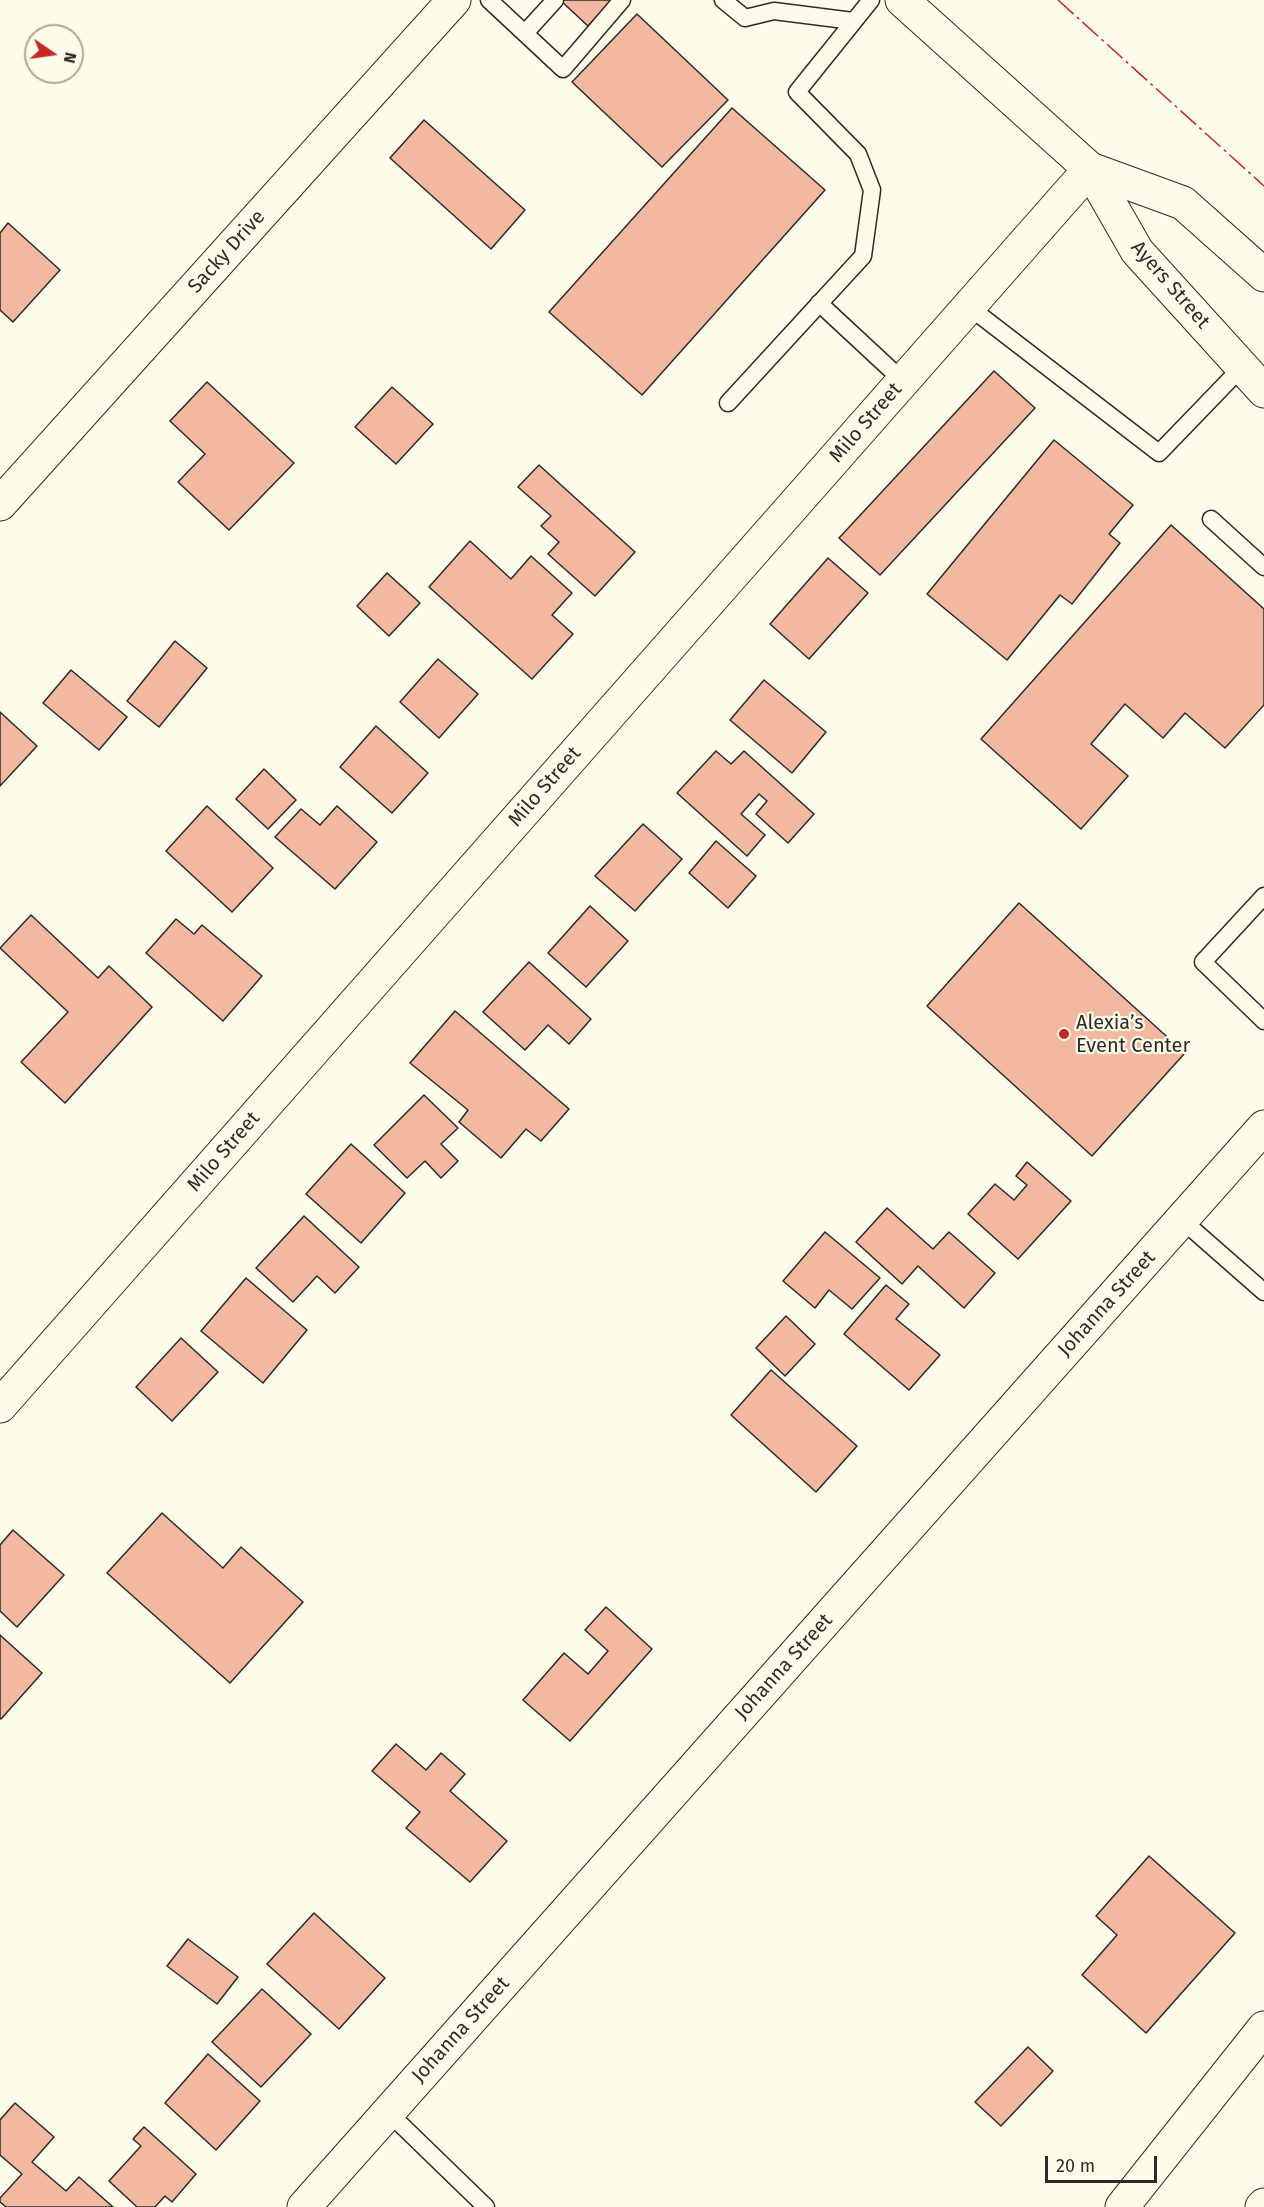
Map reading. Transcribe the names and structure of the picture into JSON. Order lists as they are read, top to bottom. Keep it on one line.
{"streets":{"street":["Sacky Drive","Ayers Street","Milo Street","Johanna Street"]},"crossings":[["Ayers Street","Milo Street"]],"places":["Alexia’s Event Center"],"scale_bar":"20 m","north":"right"}
